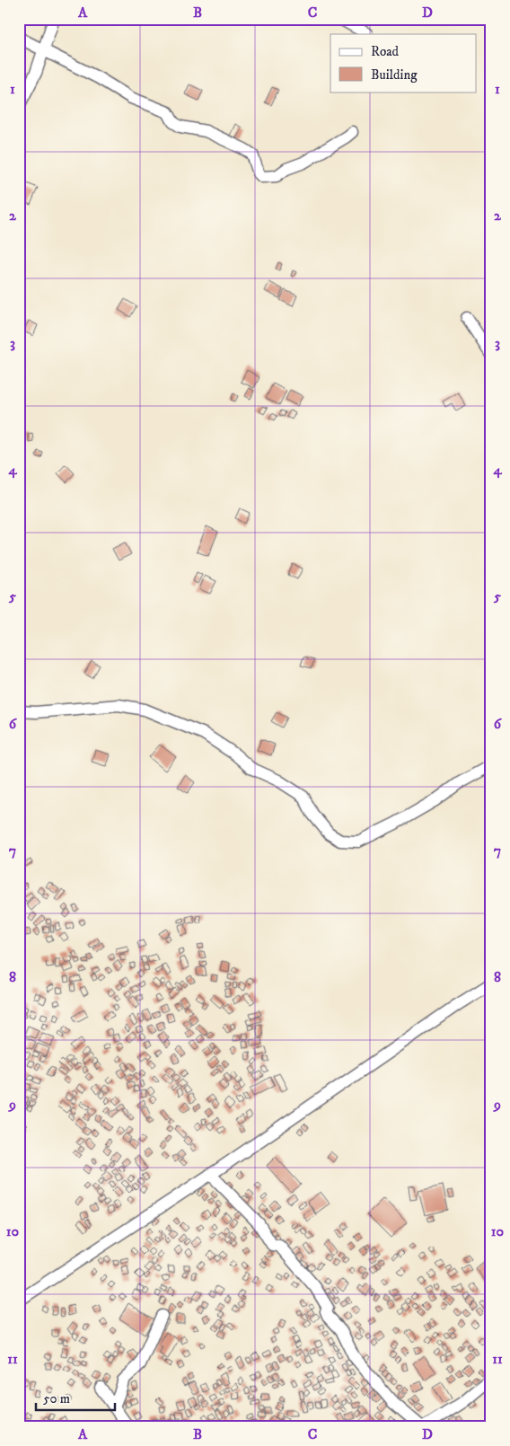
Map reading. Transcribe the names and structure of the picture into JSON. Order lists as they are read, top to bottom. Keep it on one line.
{"legend":["Road","Building"],"scale_bar":"50 m","grid":{"columns":["A","B","C","D"],"rows":["1","2","3","4","5","6","7","8","9","10","11"]}}
